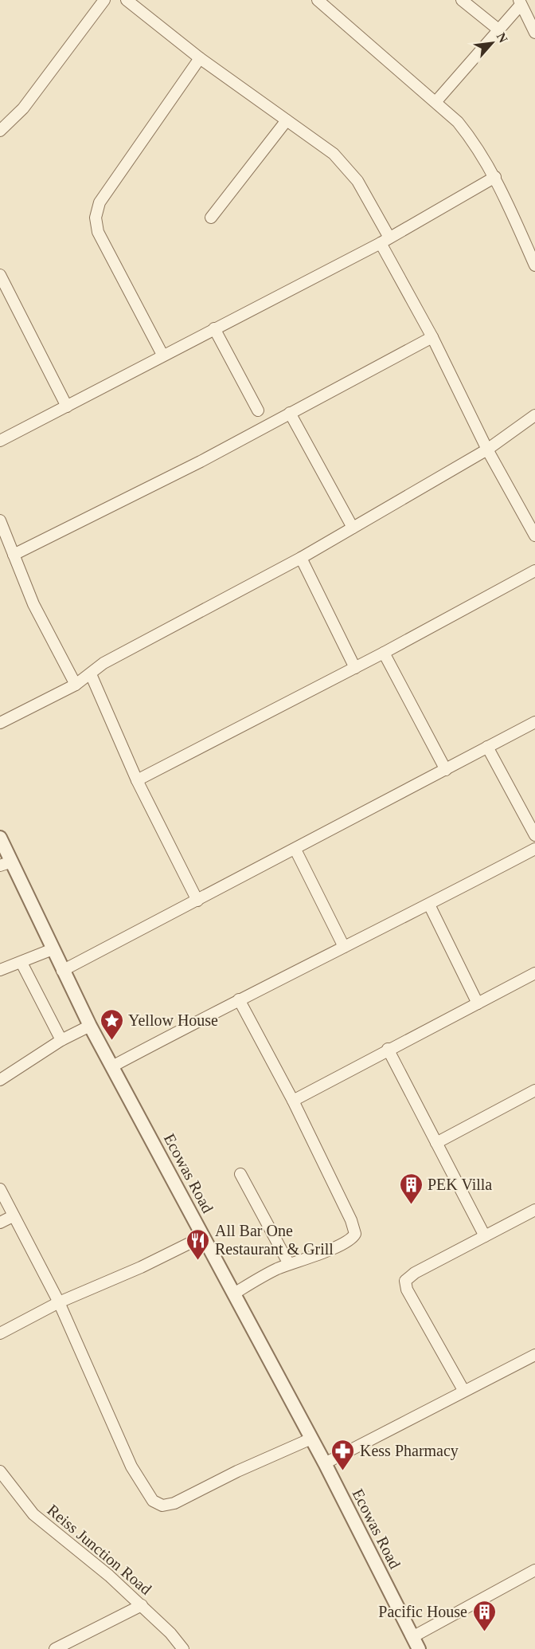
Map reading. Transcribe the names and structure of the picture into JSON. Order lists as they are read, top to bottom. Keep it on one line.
{"streets":{"street":["Ecowas Road","Reiss Junction Road"]},"places":{"place":["Yellow House"],"building":["PEK Villa","Pacific House"],"restaurant":["All Bar One Restaurant & Grill"],"pharmacy":["Kess Pharmacy"]},"north":"top right"}
